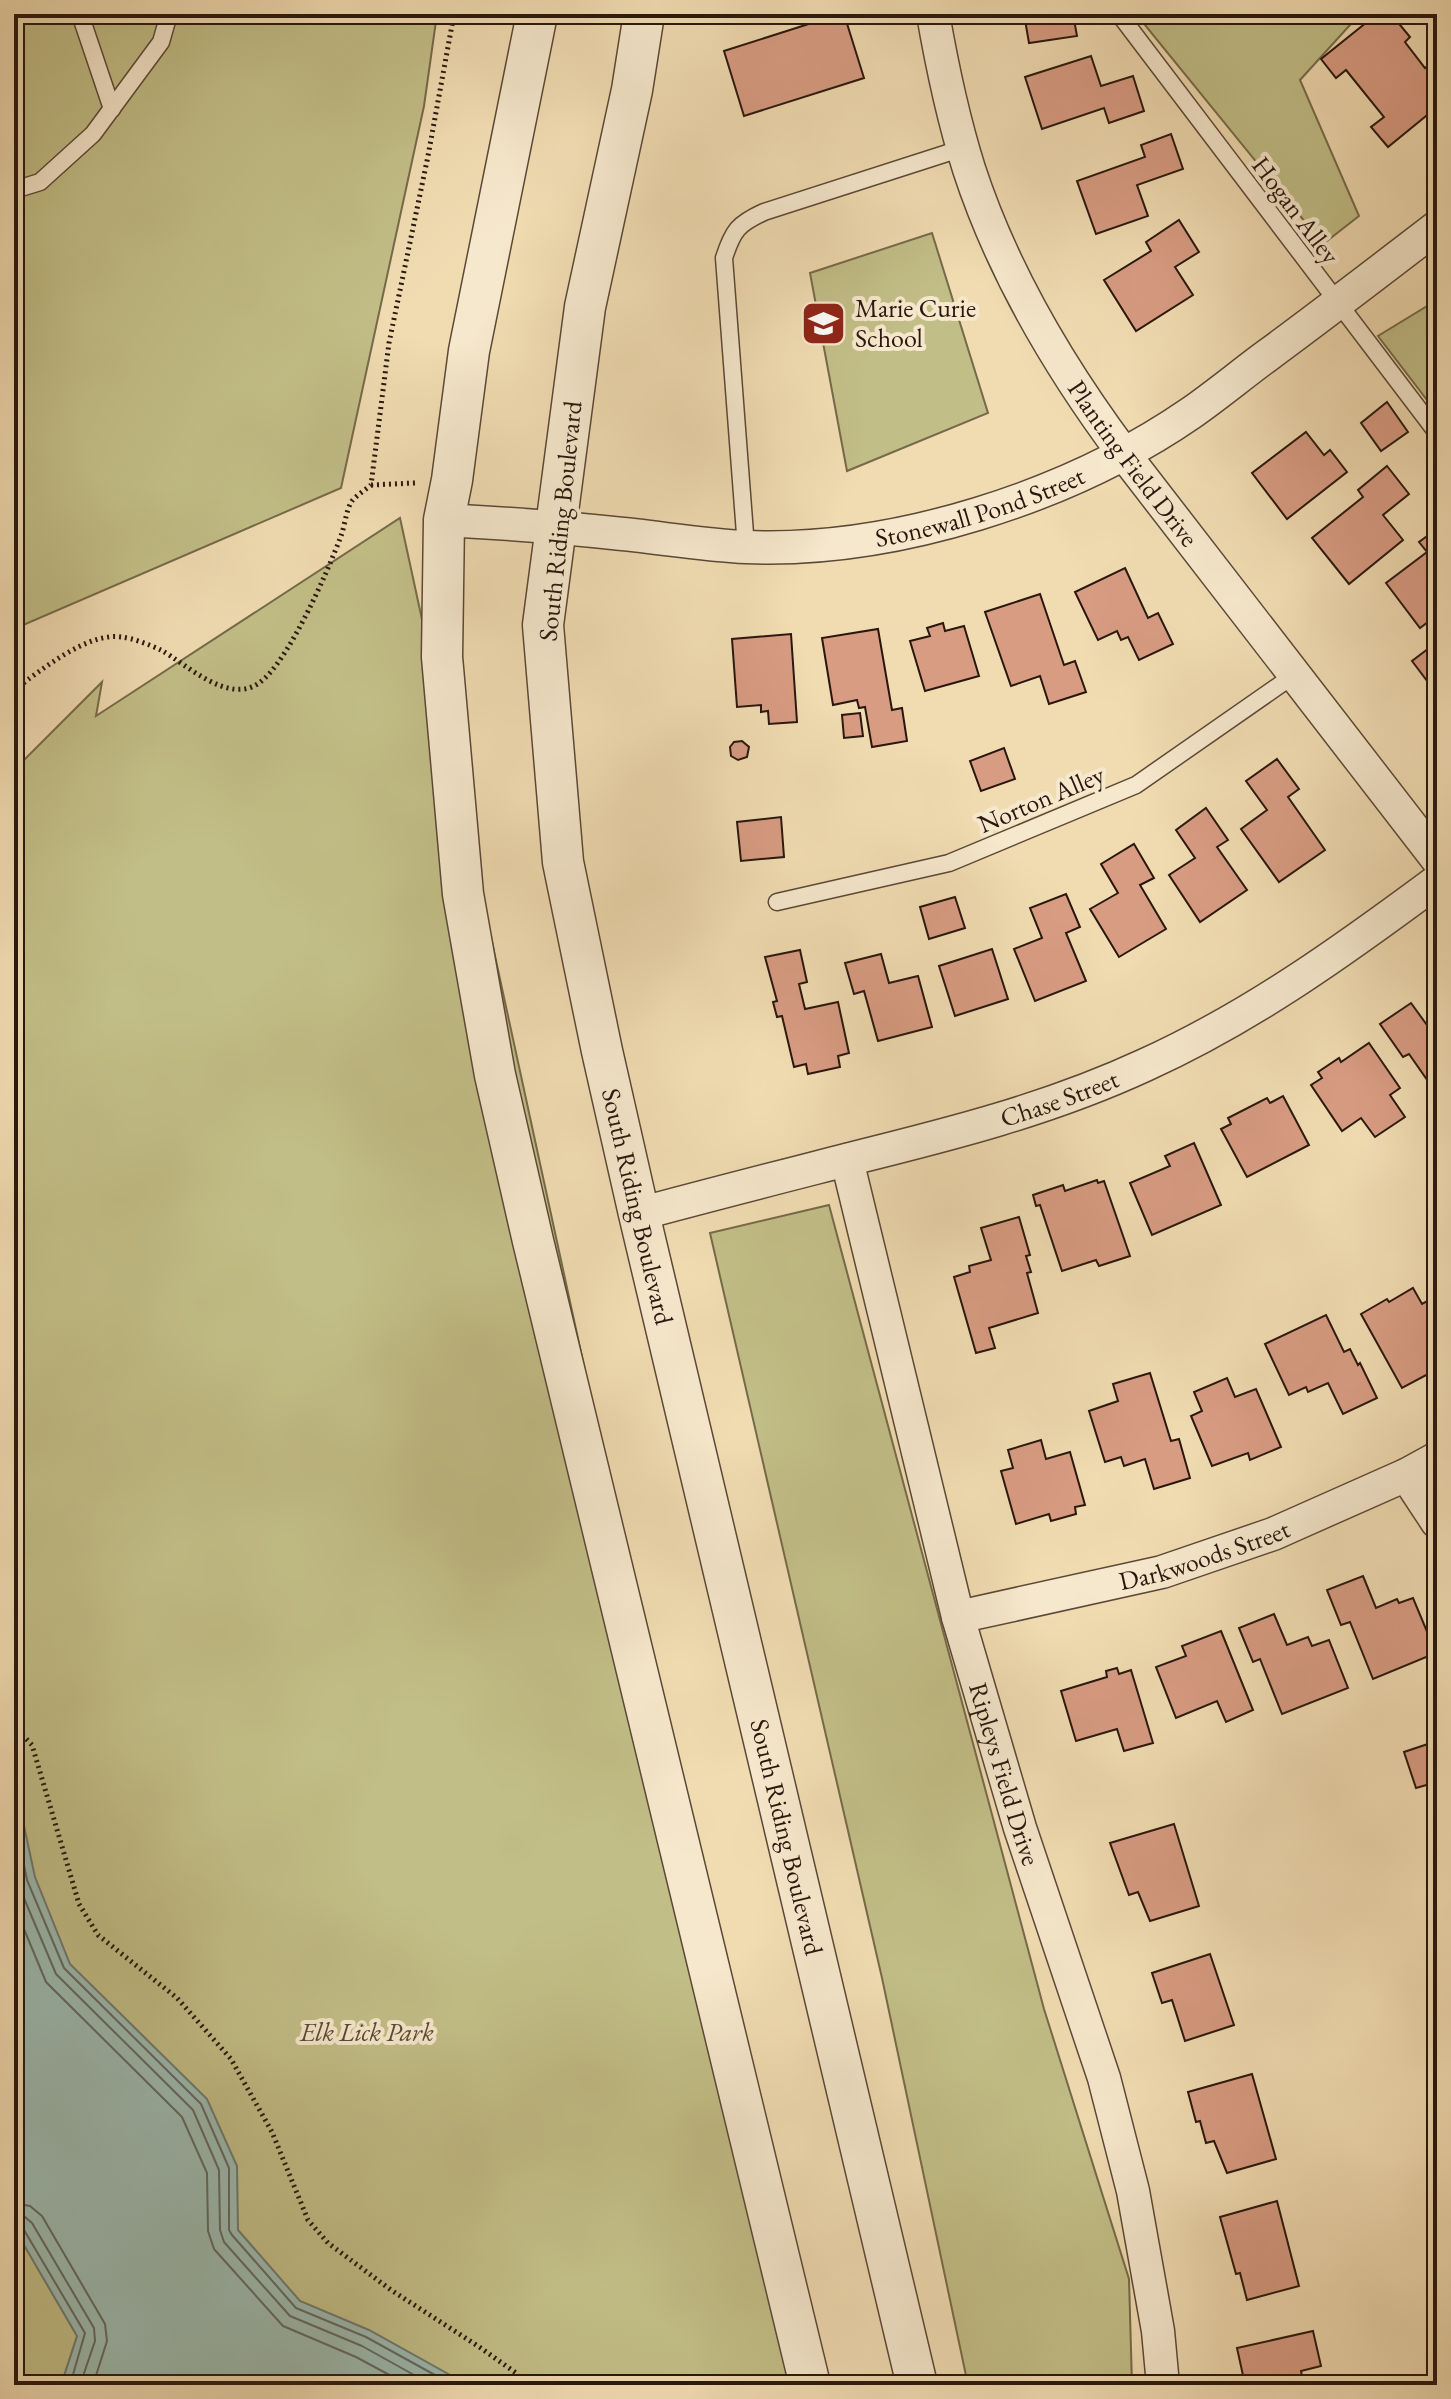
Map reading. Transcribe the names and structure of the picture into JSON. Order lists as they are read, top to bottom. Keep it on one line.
{"streets":{"street":["Planting Field Drive","Stonewall Pond Street","South Riding Boulevard","Chase Street","Darkwoods Street","Ripleys Field Drive"],"lane":["Hogan Alley","Norton Alley"]},"crossings":[["Hogan Alley","Stonewall Pond Street"],["Planting Field Drive","Stonewall Pond Street"],["Planting Field Drive","Norton Alley"],["Stonewall Pond Street","South Riding Boulevard"],["South Riding Boulevard","Chase Street"],["Chase Street","Ripleys Field Drive"],["Darkwoods Street","Ripleys Field Drive"]],"parks":["Elk Lick Park"],"places":{"school or university":["Marie Curie School"]}}
